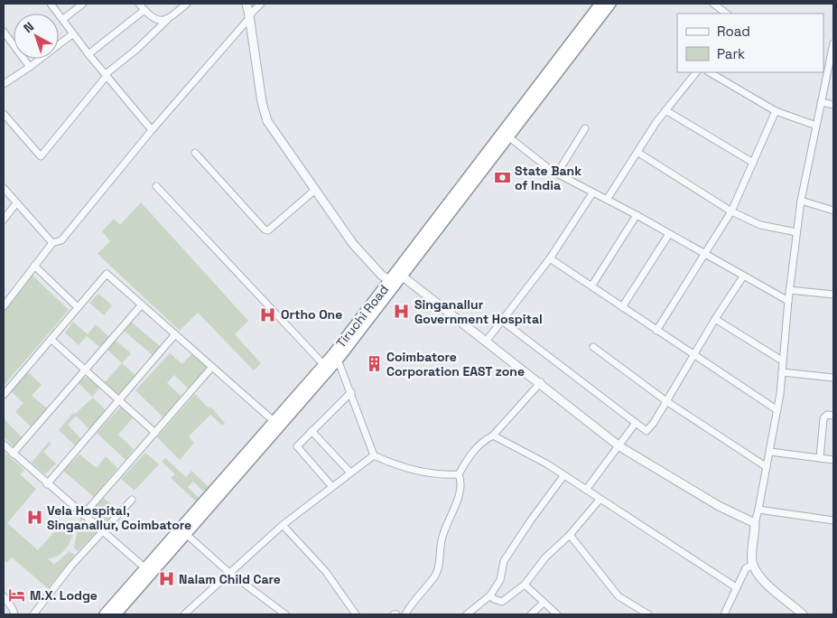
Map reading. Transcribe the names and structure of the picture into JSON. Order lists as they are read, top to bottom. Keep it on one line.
{"streets":{"highway":["Tiruchi Road"]},"places":{"bank":["State Bank of India"],"hospital":["Singanallur Government Hospital","Ortho One","Vela Hospital, Singanallur, Coimbatore","Nalam Child Care"],"building":["Coimbatore Corporation EAST zone"],"hotel":["M.X. Lodge"]},"legend":["Road","Park"],"north":"top left"}
